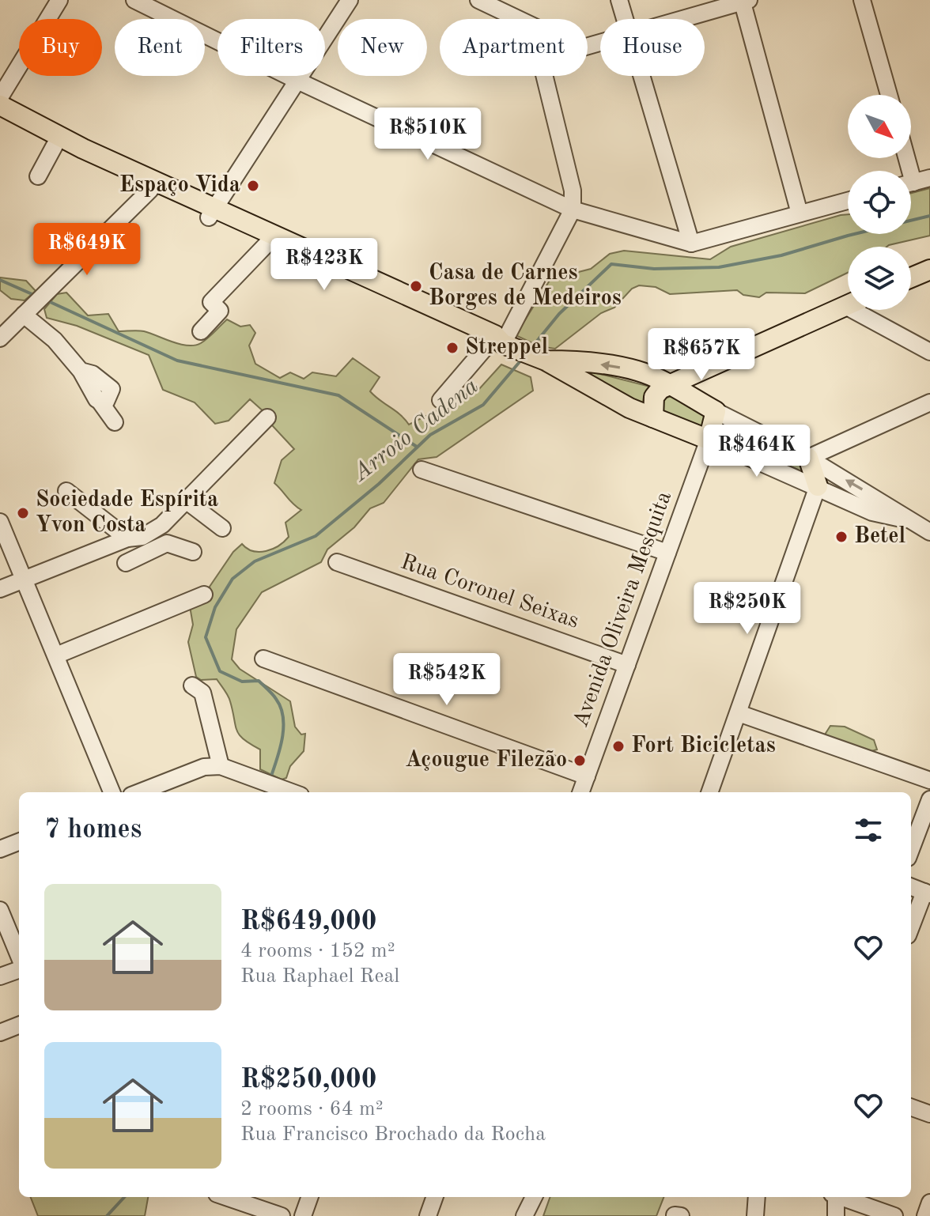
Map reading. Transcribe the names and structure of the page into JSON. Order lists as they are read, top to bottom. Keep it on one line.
{"streets":{"street":["Rua Coronel Seixas","Avenida Oliveira Mesquita"]},"crossings":[["Rua Coronel Seixas","Avenida Oliveira Mesquita"]],"water":["Arroio Cadena"],"places":["Espaço Vida","Casa de Carnes Borges de Medeiros","Streppel","Sociedade Espírita Yvon Costa","Betel","Fort Bicicletas","Açougue Filezão"],"north":"bottom right","page":{"chip":["Buy","Rent","Filters","New","Apartment","House"],"price":["R$510K","R$649K","R$423K","R$657K","R$464K","R$250K","R$542K"],"heading":"7 homes","list":[{"name":"R$649,000","note":"4 rooms · 152 m² · Rua Raphael Real"},{"name":"R$250,000","note":"2 rooms · 64 m² · Rua Francisco Brochado da Rocha"}]}}
